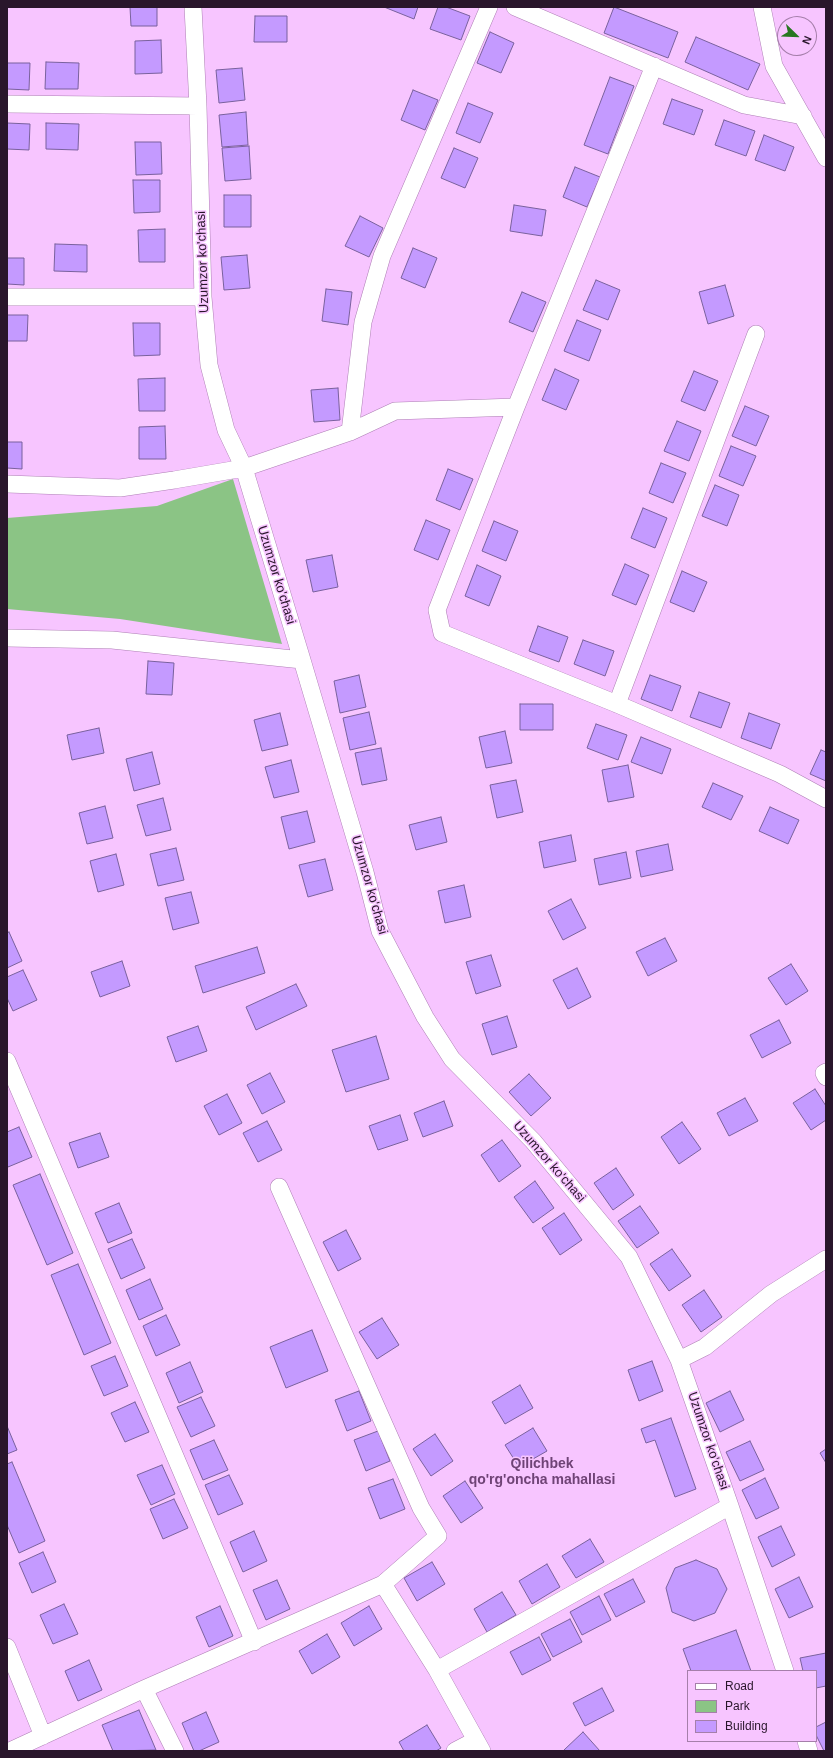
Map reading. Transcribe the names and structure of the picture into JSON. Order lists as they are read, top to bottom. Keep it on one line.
{"streets":{"street":["Uzumzor ko'chasi"]},"districts":["Qilichbek qo'rg'oncha mahallasi"],"legend":["Road","Park","Building"],"north":"bottom right"}
